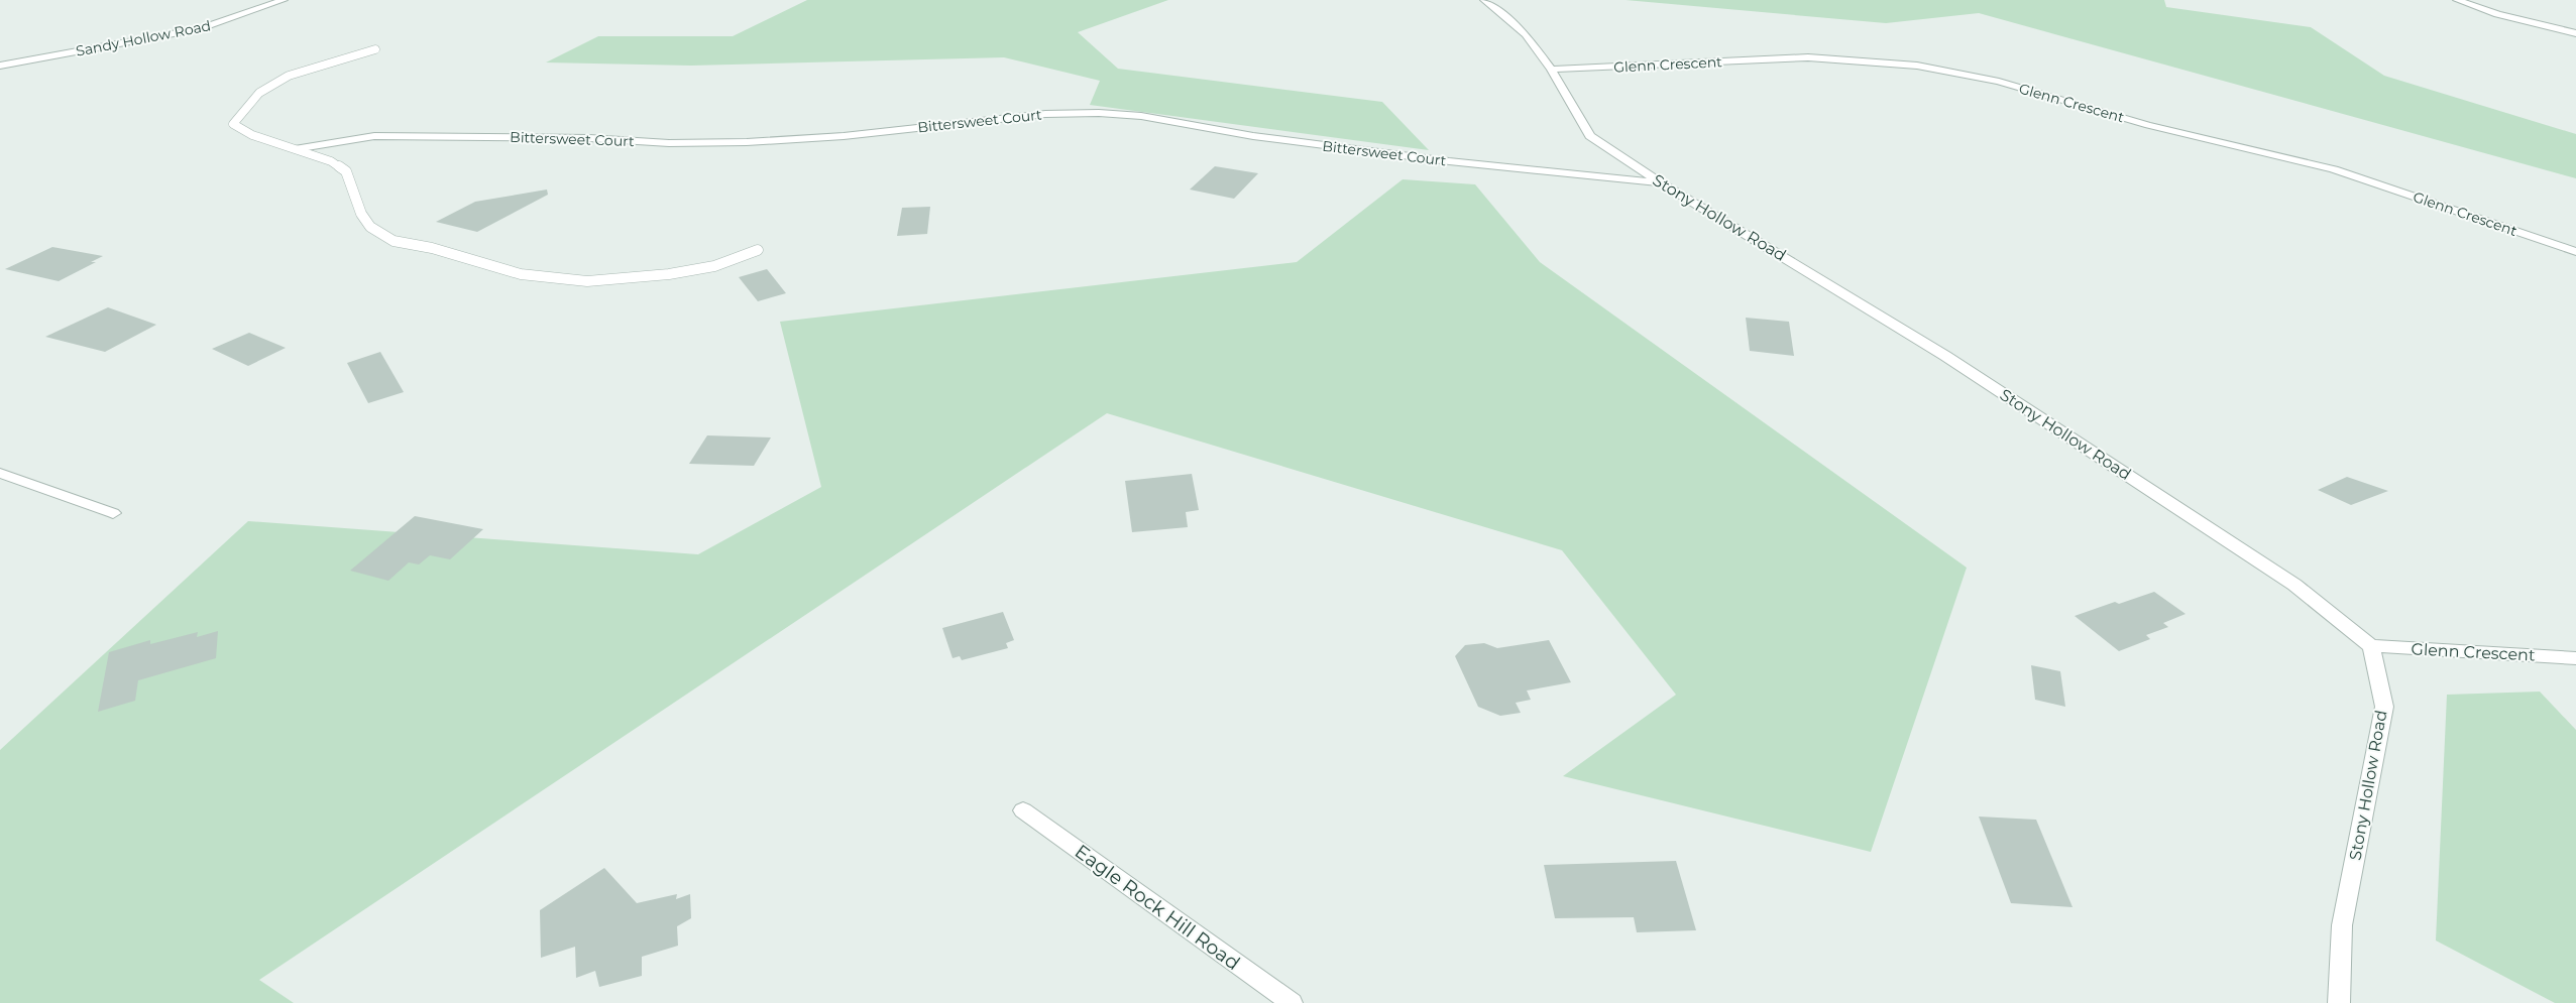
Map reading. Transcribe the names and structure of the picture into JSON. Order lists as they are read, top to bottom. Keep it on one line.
{"streets":{"street":["Sandy Hollow Road","Glenn Crescent","Bittersweet Court","Stony Hollow Road","Eagle Rock Hill Road"]},"crossings":[["Glenn Crescent","Stony Hollow Road"],["Bittersweet Court","Stony Hollow Road"]]}
